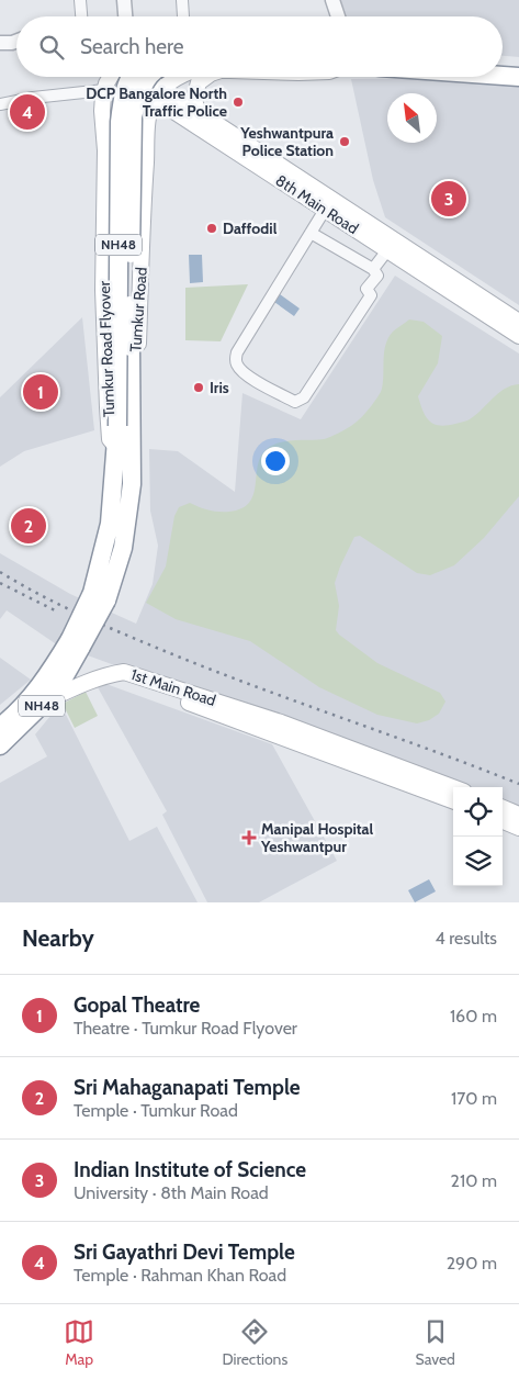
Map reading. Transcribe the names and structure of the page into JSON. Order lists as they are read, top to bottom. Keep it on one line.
{"streets":{"highway":["NH48","Tumkur Road"],"main road":["8th Main Road","Tumkur Road Flyover","1st Main Road"]},"crossings":[["8th Main Road","Tumkur Road"],["NH48","Tumkur Road"],["NH48","Tumkur Road Flyover"],["Tumkur Road","Tumkur Road Flyover"]],"places":{"other":["DCP Bangalore North Traffic Police","Yeshwantpura Police Station","Daffodil","Iris"],"health":["Manipal Hospital Yeshwantpur"]},"north":"top left","page":{"search":"Search here","pins":["4","3","1","2"],"heading":["Nearby","4 results"],"list":[{"mark":"1","name":"Gopal Theatre","note":"Theatre · Tumkur Road Flyover","value":"160 m"},{"mark":"2","name":"Sri Mahaganapati Temple","note":"Temple · Tumkur Road","value":"170 m"},{"mark":"3","name":"Indian Institute of Science","note":"University · 8th Main Road","value":"210 m"},{"mark":"4","name":"Sri Gayathri Devi Temple","note":"Temple · Rahman Khan Road","value":"290 m"}],"nav":["Map","Directions","Saved"]}}
